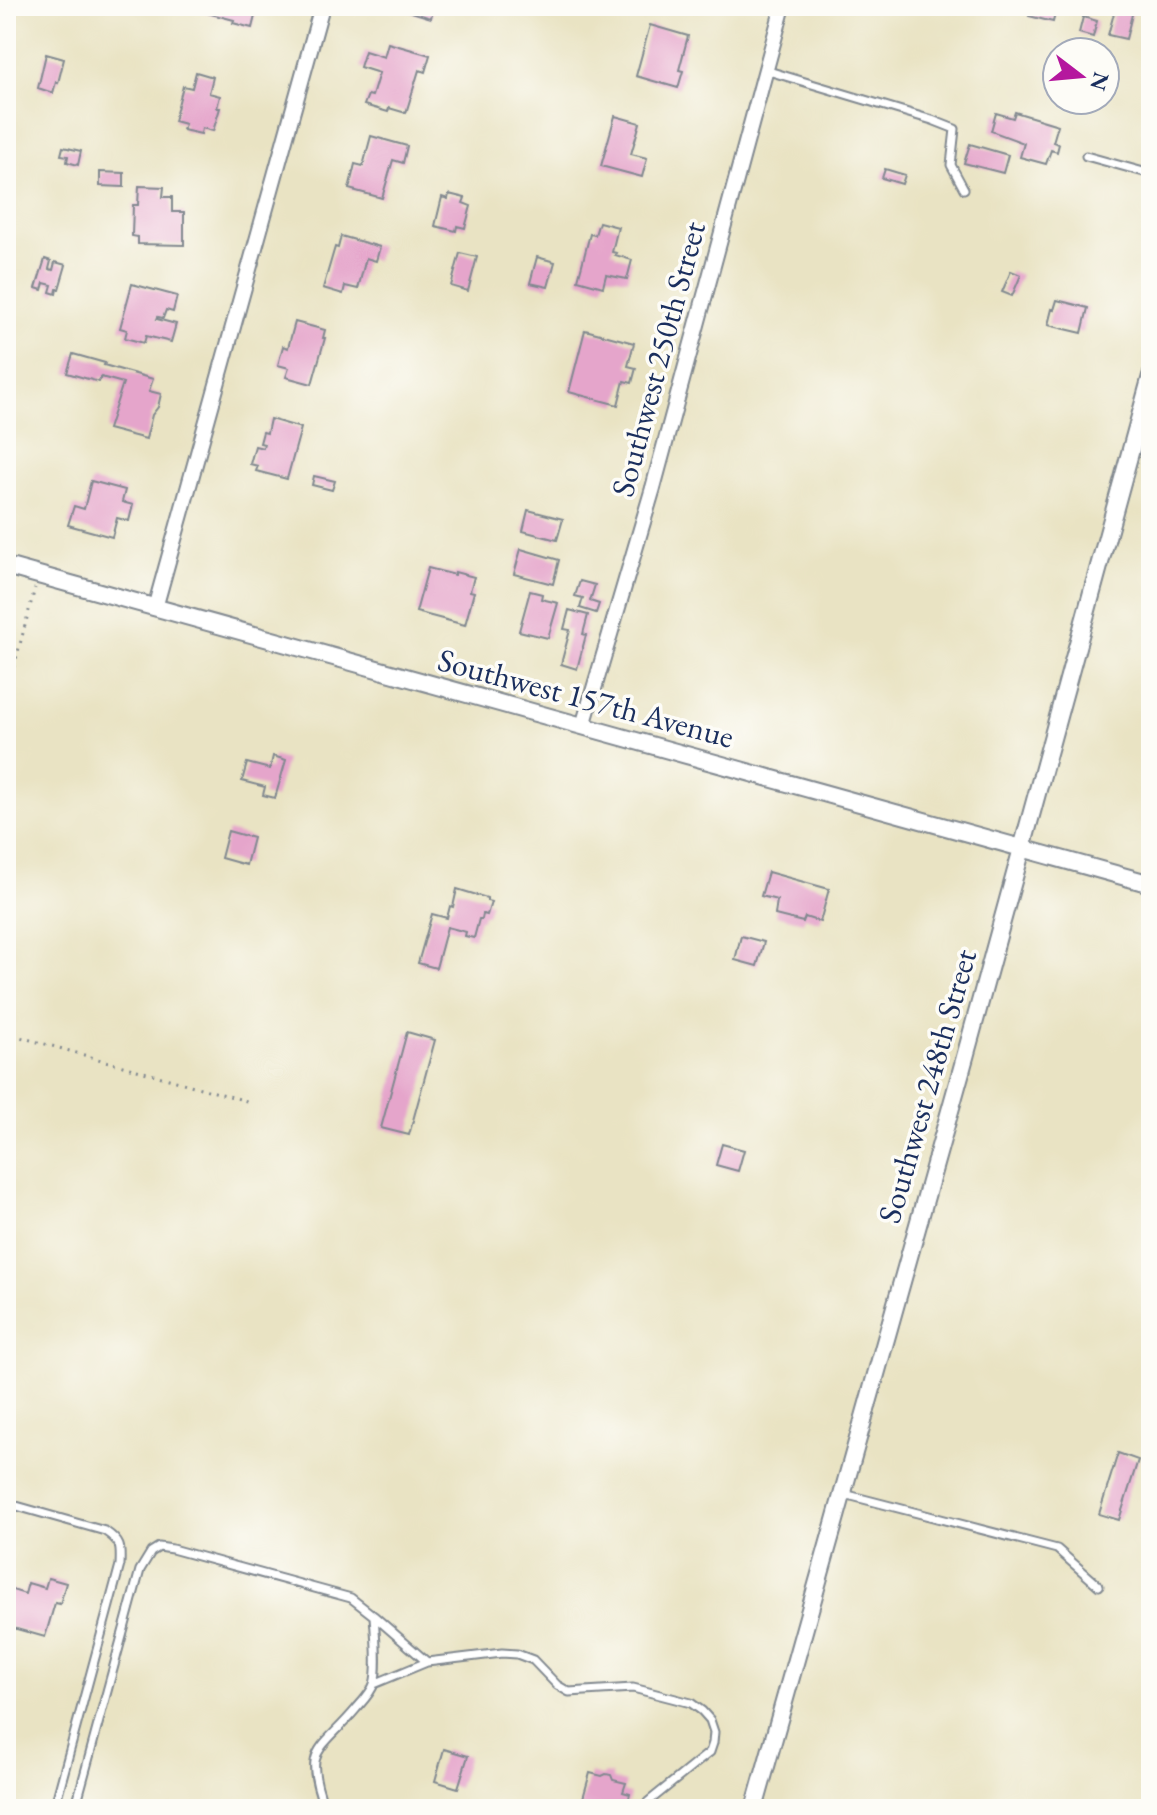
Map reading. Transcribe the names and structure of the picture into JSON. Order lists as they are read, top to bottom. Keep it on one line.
{"streets":{"street":["Southwest 250th Street","Southwest 157th Avenue","Southwest 248th Street"]},"crossings":[["Southwest 250th Street","Southwest 157th Avenue"],["Southwest 157th Avenue","Southwest 248th Street"]],"north":"right"}
